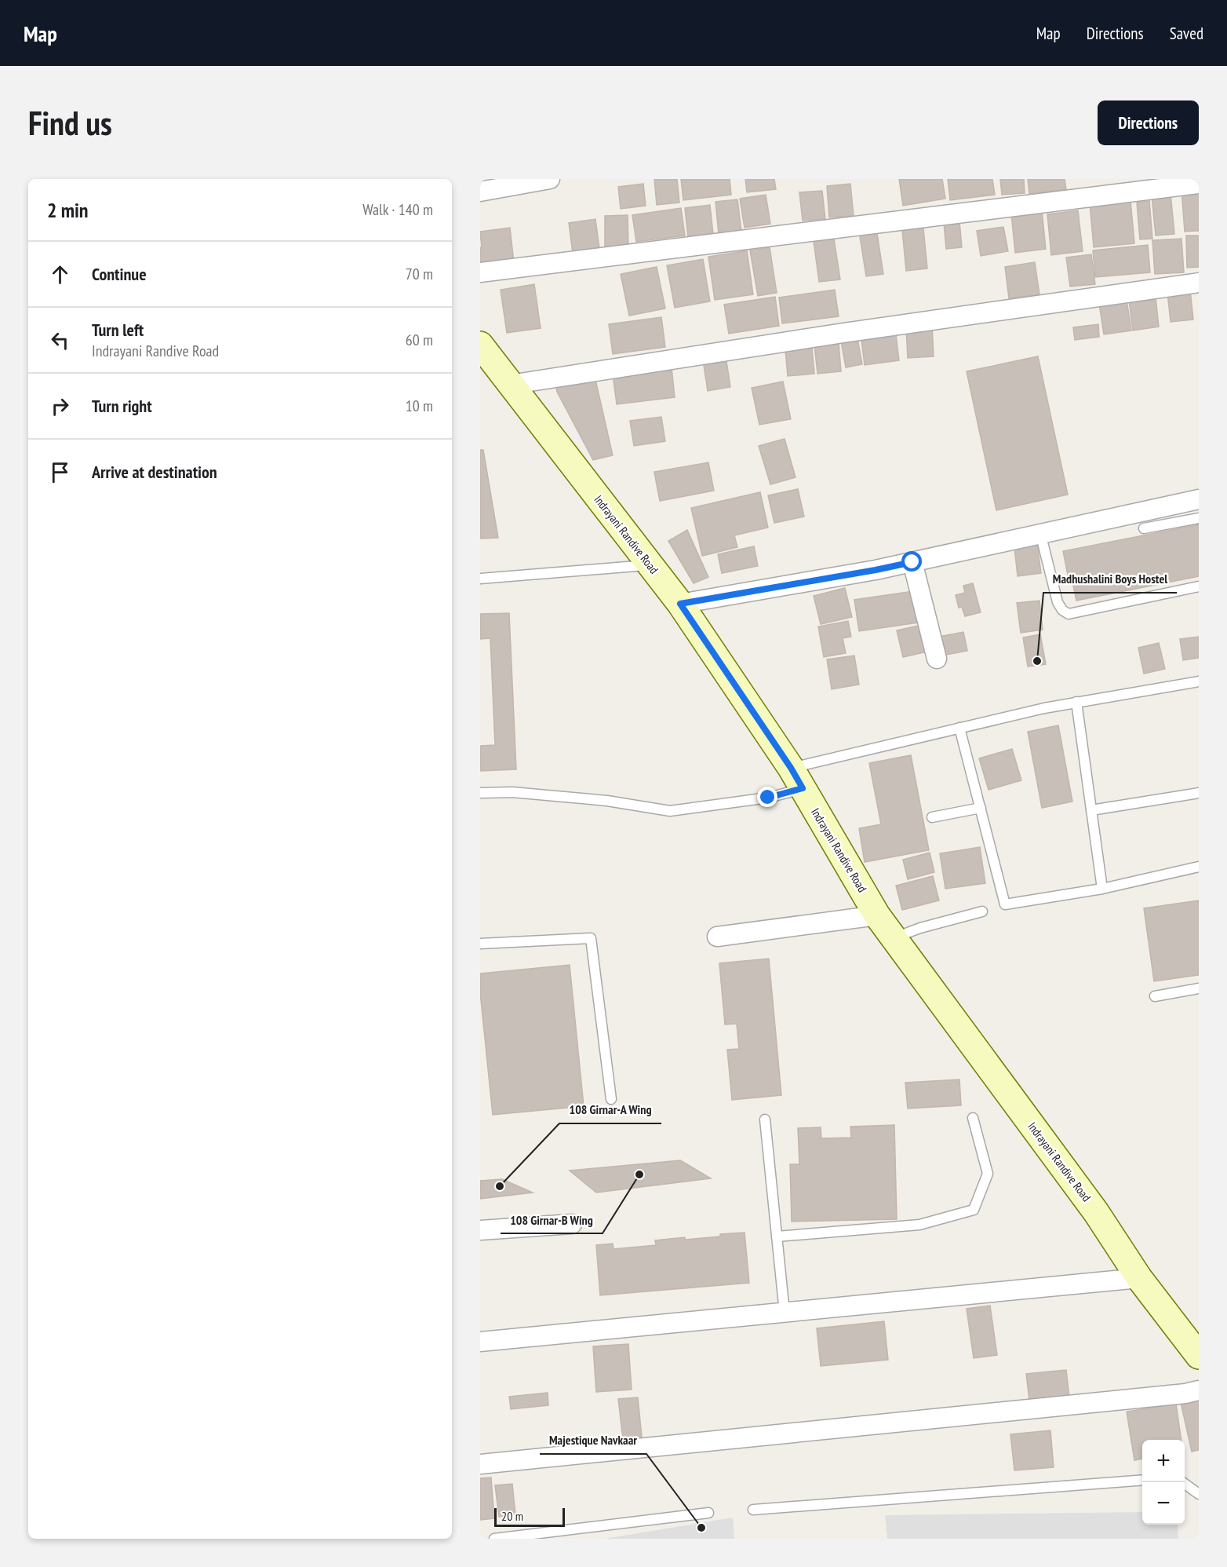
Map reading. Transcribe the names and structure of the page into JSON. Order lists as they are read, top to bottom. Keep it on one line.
{"streets":{"street":["Indrayani Randive Road"]},"places":["Madhushalini Boys Hostel","108 Girnar-B Wing","108 Girnar-A Wing","Majestique Navkaar"],"scale_bar":"20 m","page":{"header":"Map","nav":["Map","Directions","Saved"],"buttons":"Directions","title":"Find us","heading":["2 min","Walk · 140 m"],"list":[["Continue","70 m"],["Turn left","Indrayani Randive Road","60 m"],["Turn right","10 m"],"Arrive at destination"],"map_buttons":["+","−"],"scale":"20 m"}}
